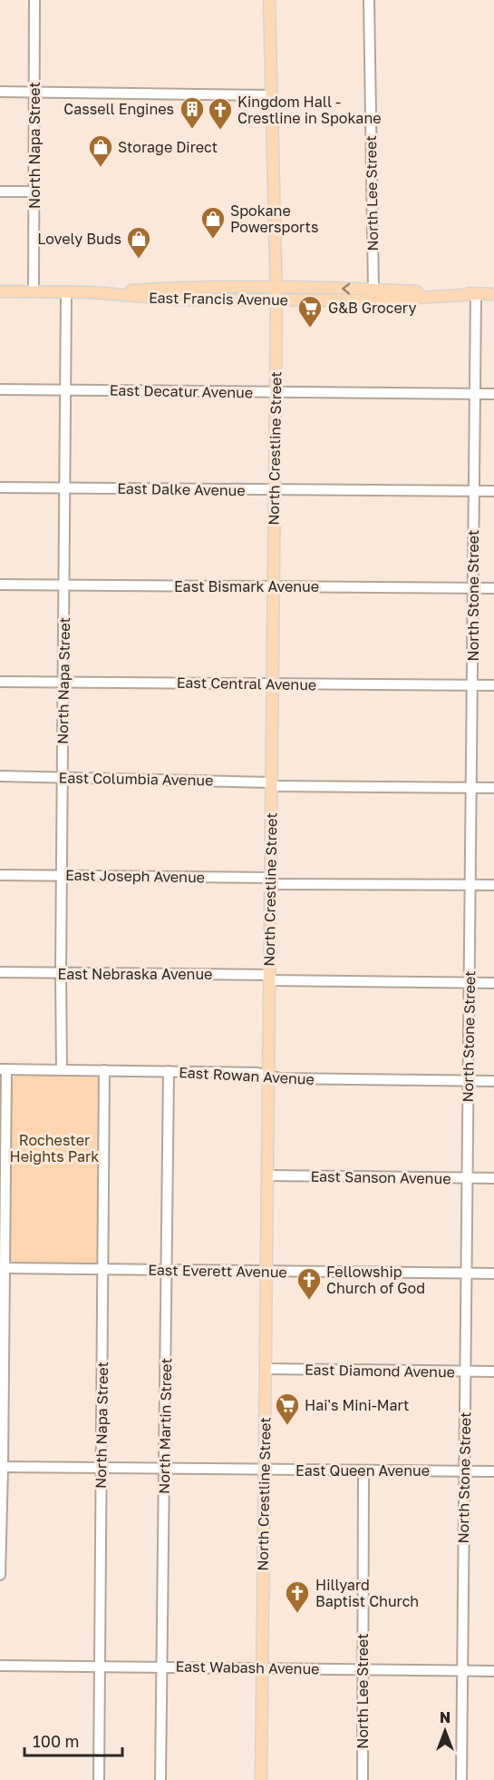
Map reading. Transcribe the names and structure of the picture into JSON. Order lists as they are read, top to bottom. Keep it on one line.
{"streets":{"main road":["East Francis Avenue","North Crestline Street"],"street":["North Napa Street","North Lee Street","East Decatur Avenue","East Dalke Avenue","East Bismark Avenue","North Stone Street","East Central Avenue","East Columbia Avenue","East Joseph Avenue","East Nebraska Avenue","East Rowan Avenue","East Sanson Avenue","East Everett Avenue","East Diamond Avenue","North Martin Street","East Queen Avenue","East Wabash Avenue"]},"crossings":[["North Napa Street","East Francis Avenue"],["North Napa Street","East Decatur Avenue"],["North Napa Street","East Dalke Avenue"],["North Napa Street","East Bismark Avenue"],["North Napa Street","East Central Avenue"],["North Napa Street","East Columbia Avenue"],["North Napa Street","East Joseph Avenue"],["North Napa Street","East Nebraska Avenue"],["North Napa Street","East Rowan Avenue"],["North Napa Street","East Everett Avenue"],["North Napa Street","East Queen Avenue"],["North Napa Street","East Wabash Avenue"],["North Lee Street","East Francis Avenue"],["North Lee Street","East Queen Avenue"],["North Lee Street","East Wabash Avenue"],["East Francis Avenue","North Crestline Street"],["East Francis Avenue","North Stone Street"],["East Decatur Avenue","North Crestline Street"],["East Decatur Avenue","North Stone Street"],["North Crestline Street","East Dalke Avenue"],["North Crestline Street","East Bismark Avenue"],["North Crestline Street","East Central Avenue"],["North Crestline Street","East Columbia Avenue"],["North Crestline Street","East Joseph Avenue"],["North Crestline Street","East Nebraska Avenue"],["North Crestline Street","East Rowan Avenue"],["North Crestline Street","East Sanson Avenue"],["North Crestline Street","East Everett Avenue"],["North Crestline Street","East Diamond Avenue"],["North Crestline Street","East Queen Avenue"],["North Crestline Street","East Wabash Avenue"],["East Dalke Avenue","North Stone Street"],["East Bismark Avenue","North Stone Street"],["North Stone Street","East Central Avenue"],["North Stone Street","East Columbia Avenue"],["North Stone Street","East Joseph Avenue"],["North Stone Street","East Nebraska Avenue"],["North Stone Street","East Rowan Avenue"],["North Stone Street","East Sanson Avenue"],["North Stone Street","East Everett Avenue"],["North Stone Street","East Diamond Avenue"],["North Stone Street","East Queen Avenue"],["North Stone Street","East Wabash Avenue"],["East Rowan Avenue","North Martin Street"],["East Everett Avenue","North Martin Street"],["North Martin Street","East Queen Avenue"],["North Martin Street","East Wabash Avenue"]],"parks":["Rochester Heights Park"],"places":{"building":["Cassell Engines"],"church":["Kingdom Hall - Crestline in Spokane","Fellowship Church of God","Hillyard Baptist Church"],"shop":["Storage Direct","Spokane Powersports","Lovely Buds"],"supermarket":["G&B Grocery","Hai's Mini-Mart"]},"scale_bar":"100 m","north":"top"}
